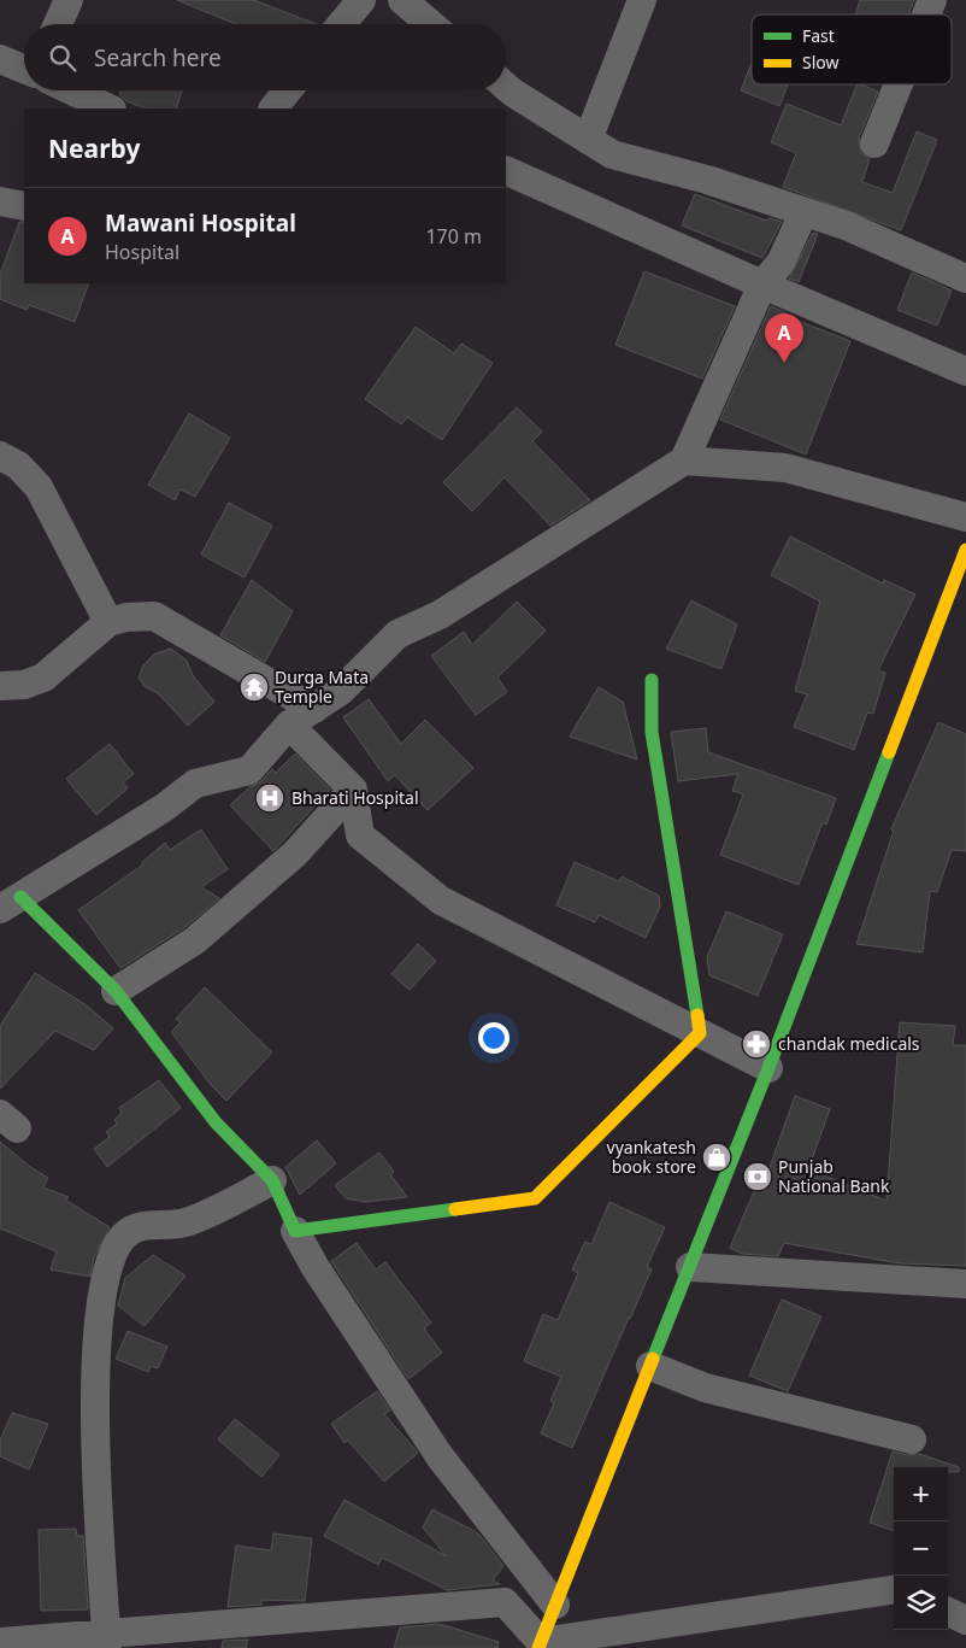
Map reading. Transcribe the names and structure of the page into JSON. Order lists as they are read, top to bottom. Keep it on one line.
{"places":{"temple":["Durga Mata Temple"],"hospital":["Bharati Hospital"],"pharmacy":["chandak medicals"],"shop":["vyankatesh book store"],"bank":["Punjab National Bank"]},"legend":["Fast","Slow"],"page":{"search":"Search here","heading":"Nearby","list":[{"mark":"A","name":"Mawani Hospital","note":"Hospital","value":"170 m"}],"pins":"A","map_buttons":["+","−"]}}
